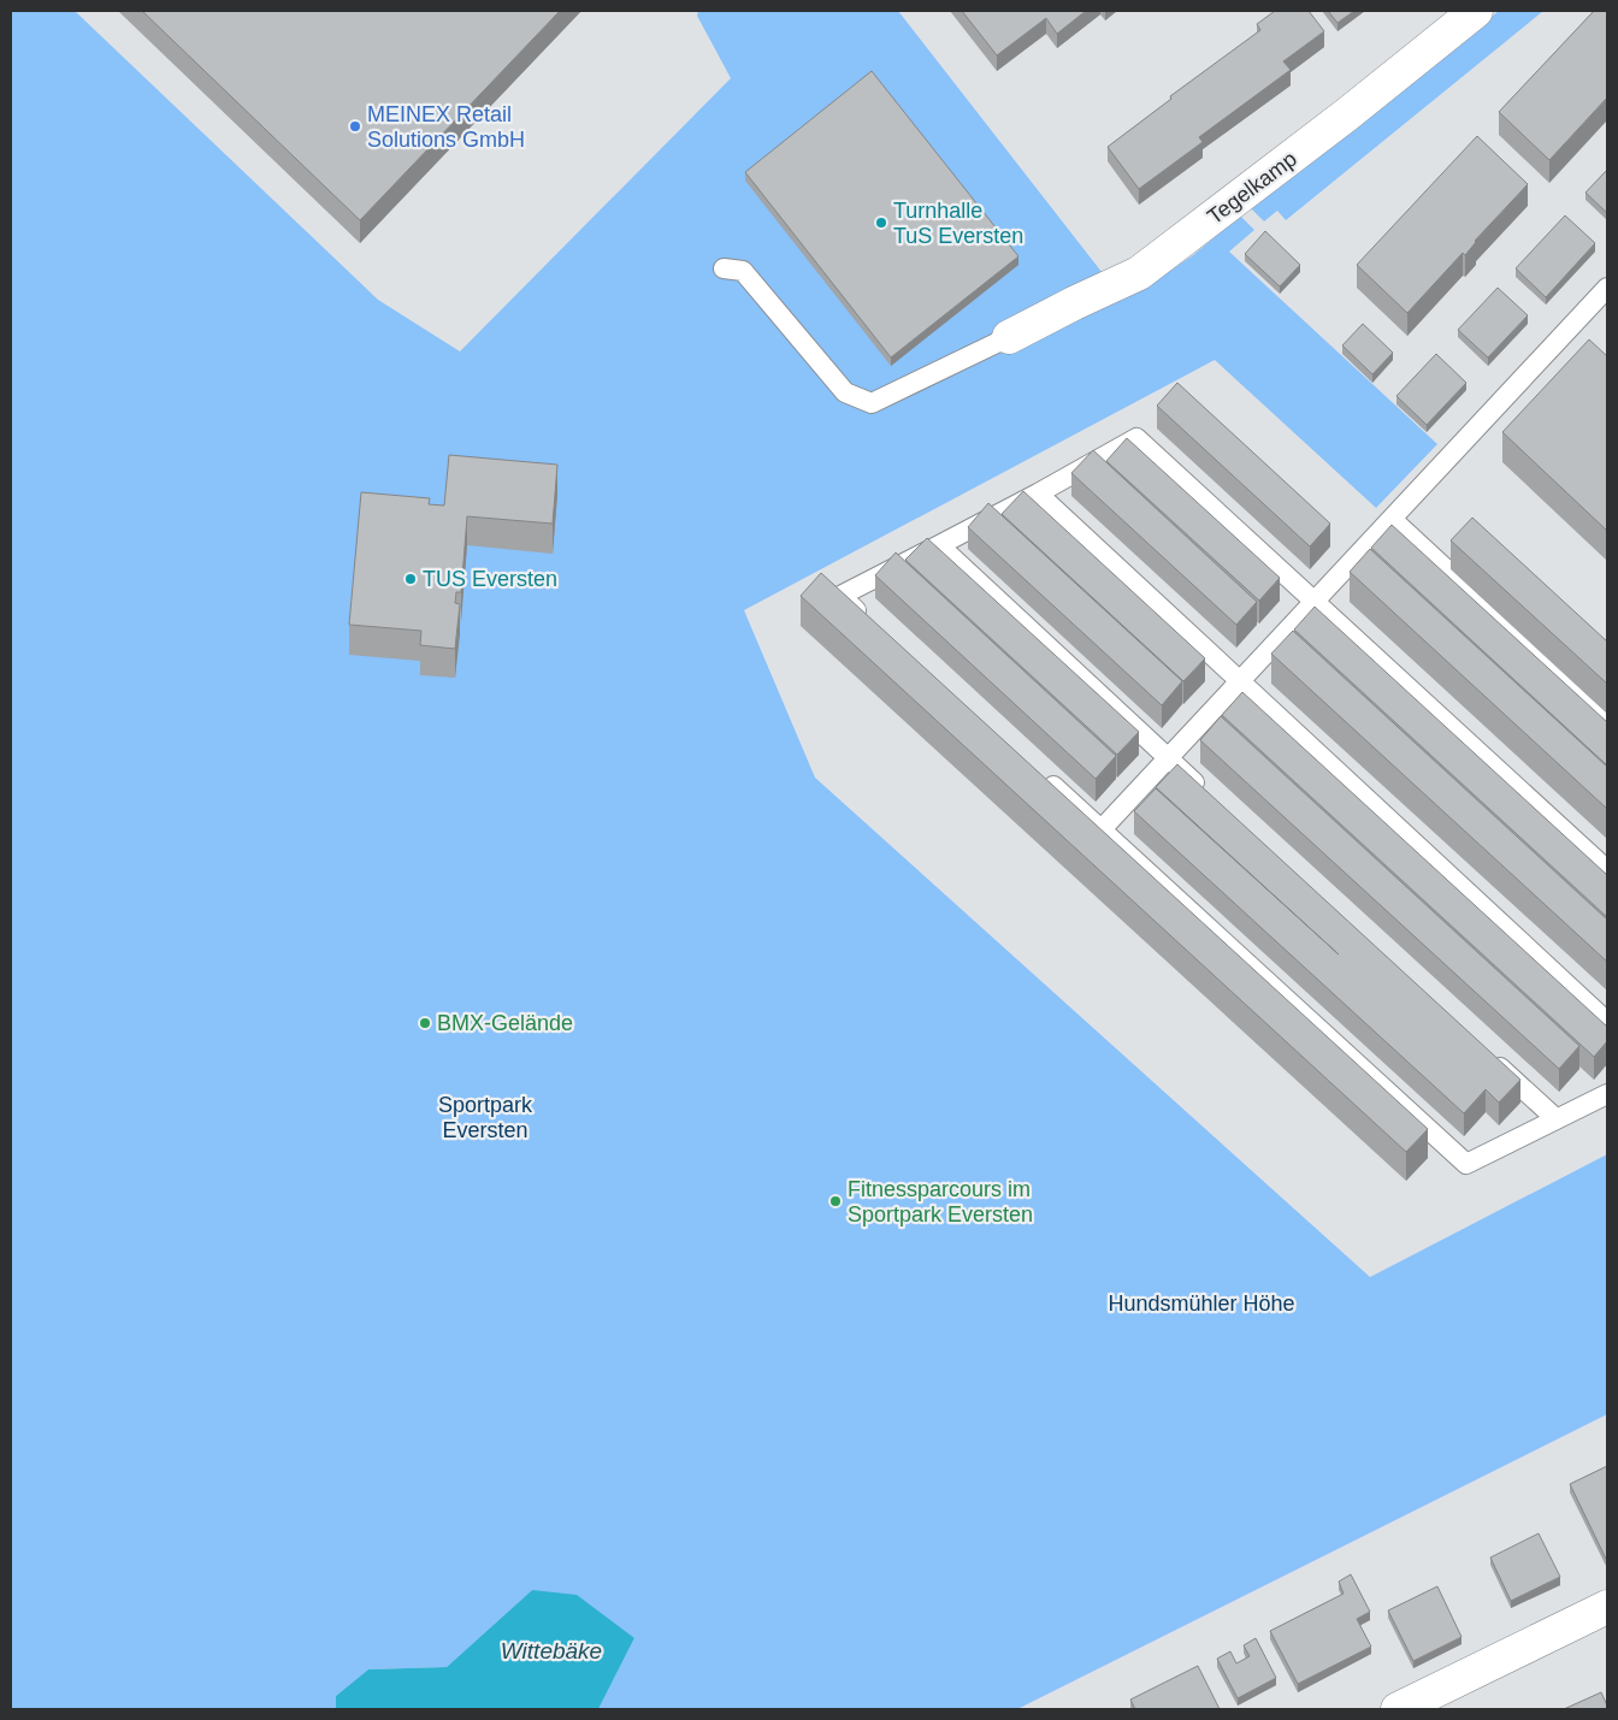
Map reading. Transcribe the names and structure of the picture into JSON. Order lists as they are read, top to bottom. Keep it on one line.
{"streets":{"street":["Tegelkamp"]},"water":["Wittebäke"],"parks":["Sportpark Eversten","Hundsmühler Höhe"],"places":["MEINEX Retail Solutions GmbH","Turnhalle TuS Eversten","TUS Eversten","BMX-Gelände","Fitnessparcours im Sportpark Eversten"]}
